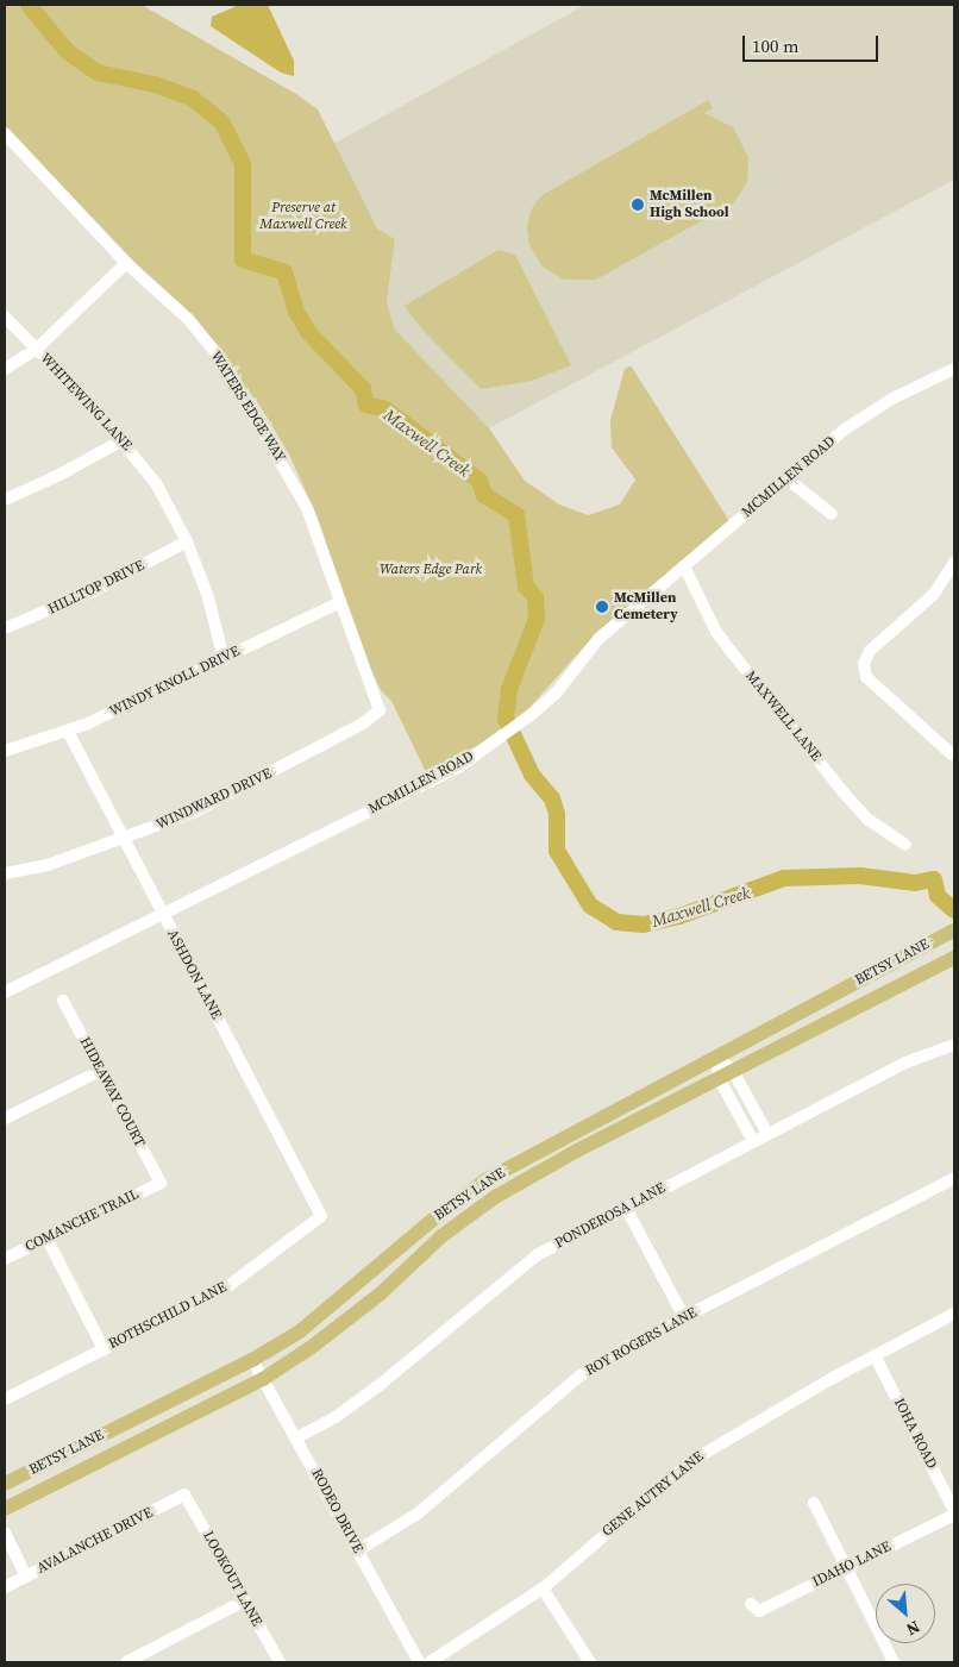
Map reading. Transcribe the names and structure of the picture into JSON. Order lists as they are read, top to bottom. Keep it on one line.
{"streets":{"main road":["BETSY LANE"],"street":["WHITEWING LANE","WATERS EDGE WAY","MCMILLEN ROAD","HILLTOP DRIVE","WINDY KNOLL DRIVE","MAXWELL LANE","WINDWARD DRIVE","ASHDON LANE","HIDEAWAY COURT","PONDEROSA LANE","COMANCHE TRAIL","ROTHSCHILD LANE","ROY ROGERS LANE","IOHA ROAD","GENE AUTRY LANE","RODEO DRIVE","AVALANCHE DRIVE","IDAHO LANE","LOOKOUT LANE"]},"crossings":[["WHITEWING LANE","HILLTOP DRIVE"],["WHITEWING LANE","WINDY KNOLL DRIVE"],["WATERS EDGE WAY","WINDY KNOLL DRIVE"],["WATERS EDGE WAY","WINDWARD DRIVE"],["MCMILLEN ROAD","MAXWELL LANE"],["MCMILLEN ROAD","ASHDON LANE"],["WINDY KNOLL DRIVE","ASHDON LANE"],["WINDWARD DRIVE","ASHDON LANE"],["BETSY LANE","RODEO DRIVE"],["ASHDON LANE","ROTHSCHILD LANE"],["HIDEAWAY COURT","COMANCHE TRAIL"],["PONDEROSA LANE","RODEO DRIVE"],["ROY ROGERS LANE","RODEO DRIVE"],["IOHA ROAD","GENE AUTRY LANE"],["IOHA ROAD","IDAHO LANE"],["AVALANCHE DRIVE","LOOKOUT LANE"]],"water":["Maxwell Creek"],"parks":["Preserve at Maxwell Creek","Waters Edge Park"],"places":["McMillen High School","McMillen Cemetery"],"scale_bar":"100 m","north":"bottom right"}
